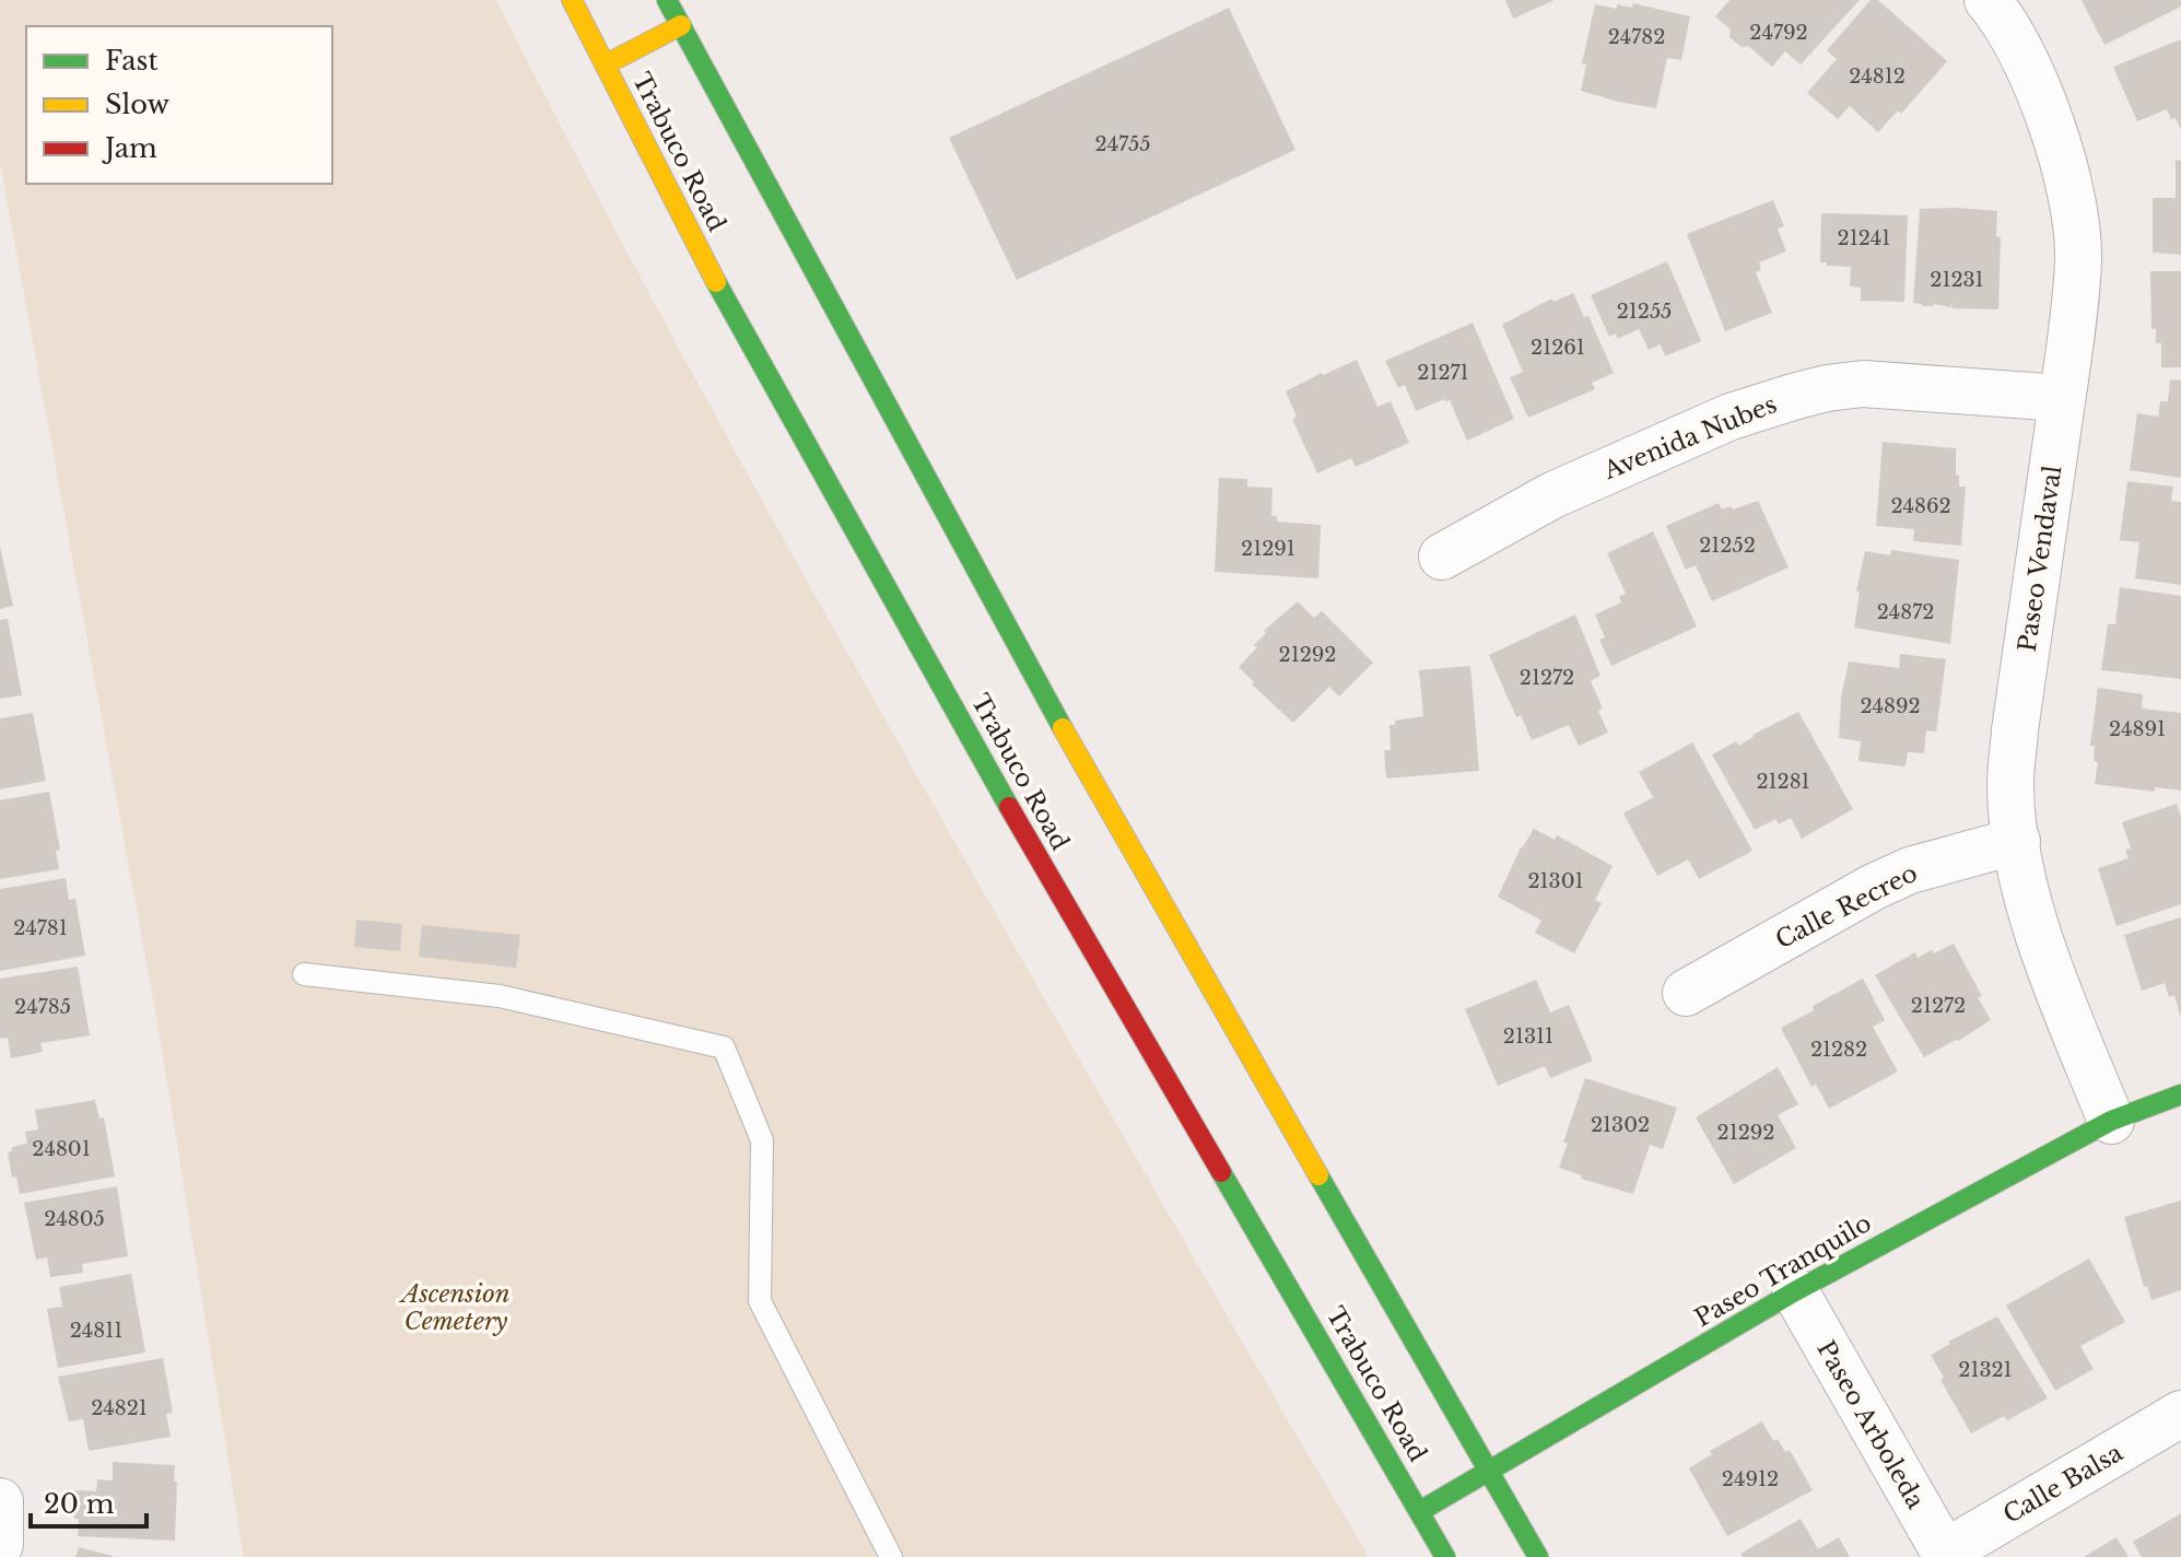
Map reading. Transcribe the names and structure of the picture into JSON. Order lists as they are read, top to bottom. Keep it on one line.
{"streets":{"main road":["Trabuco Road","Paseo Tranquilo"],"street":["Avenida Nubes","Paseo Vendaval","Calle Recreo","Paseo Arboleda","Calle Balsa"]},"crossings":[["Trabuco Road","Paseo Tranquilo"],["Avenida Nubes","Paseo Vendaval"],["Paseo Vendaval","Calle Recreo"],["Paseo Vendaval","Paseo Tranquilo"],["Paseo Tranquilo","Paseo Arboleda"],["Paseo Arboleda","Calle Balsa"]],"parks":["Ascension Cemetery"],"house_numbers":["24792","24782","24812","24755","21241","21231","21255","21261","21271","24862","21252","21291","24872","21292","21272","24892","24891","21281","21301","24781","21272","24785","21311","21282","21302","21292","24801","24805","24811","21321","24821","24912"],"legend":["Fast","Slow","Jam"],"scale_bar":"20 m"}
